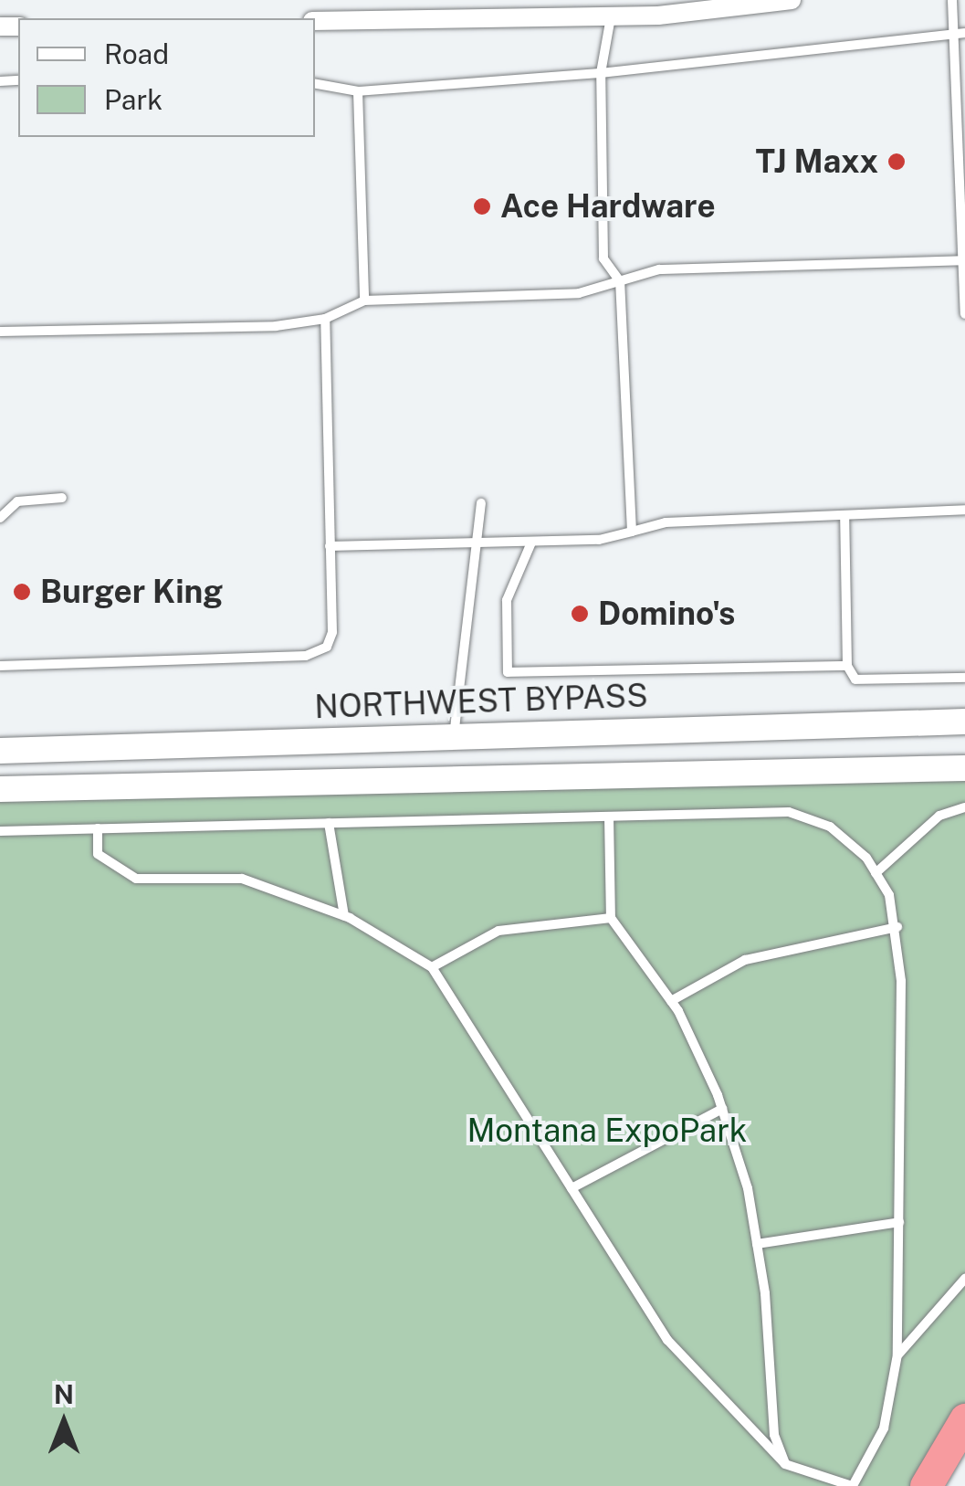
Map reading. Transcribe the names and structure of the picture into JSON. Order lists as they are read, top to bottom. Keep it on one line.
{"streets":{"main road":["NORTHWEST BYPASS"]},"parks":["Montana ExpoPark"],"places":["TJ Maxx","Ace Hardware","Burger King","Domino's"],"legend":["Road","Park"],"north":"top"}
